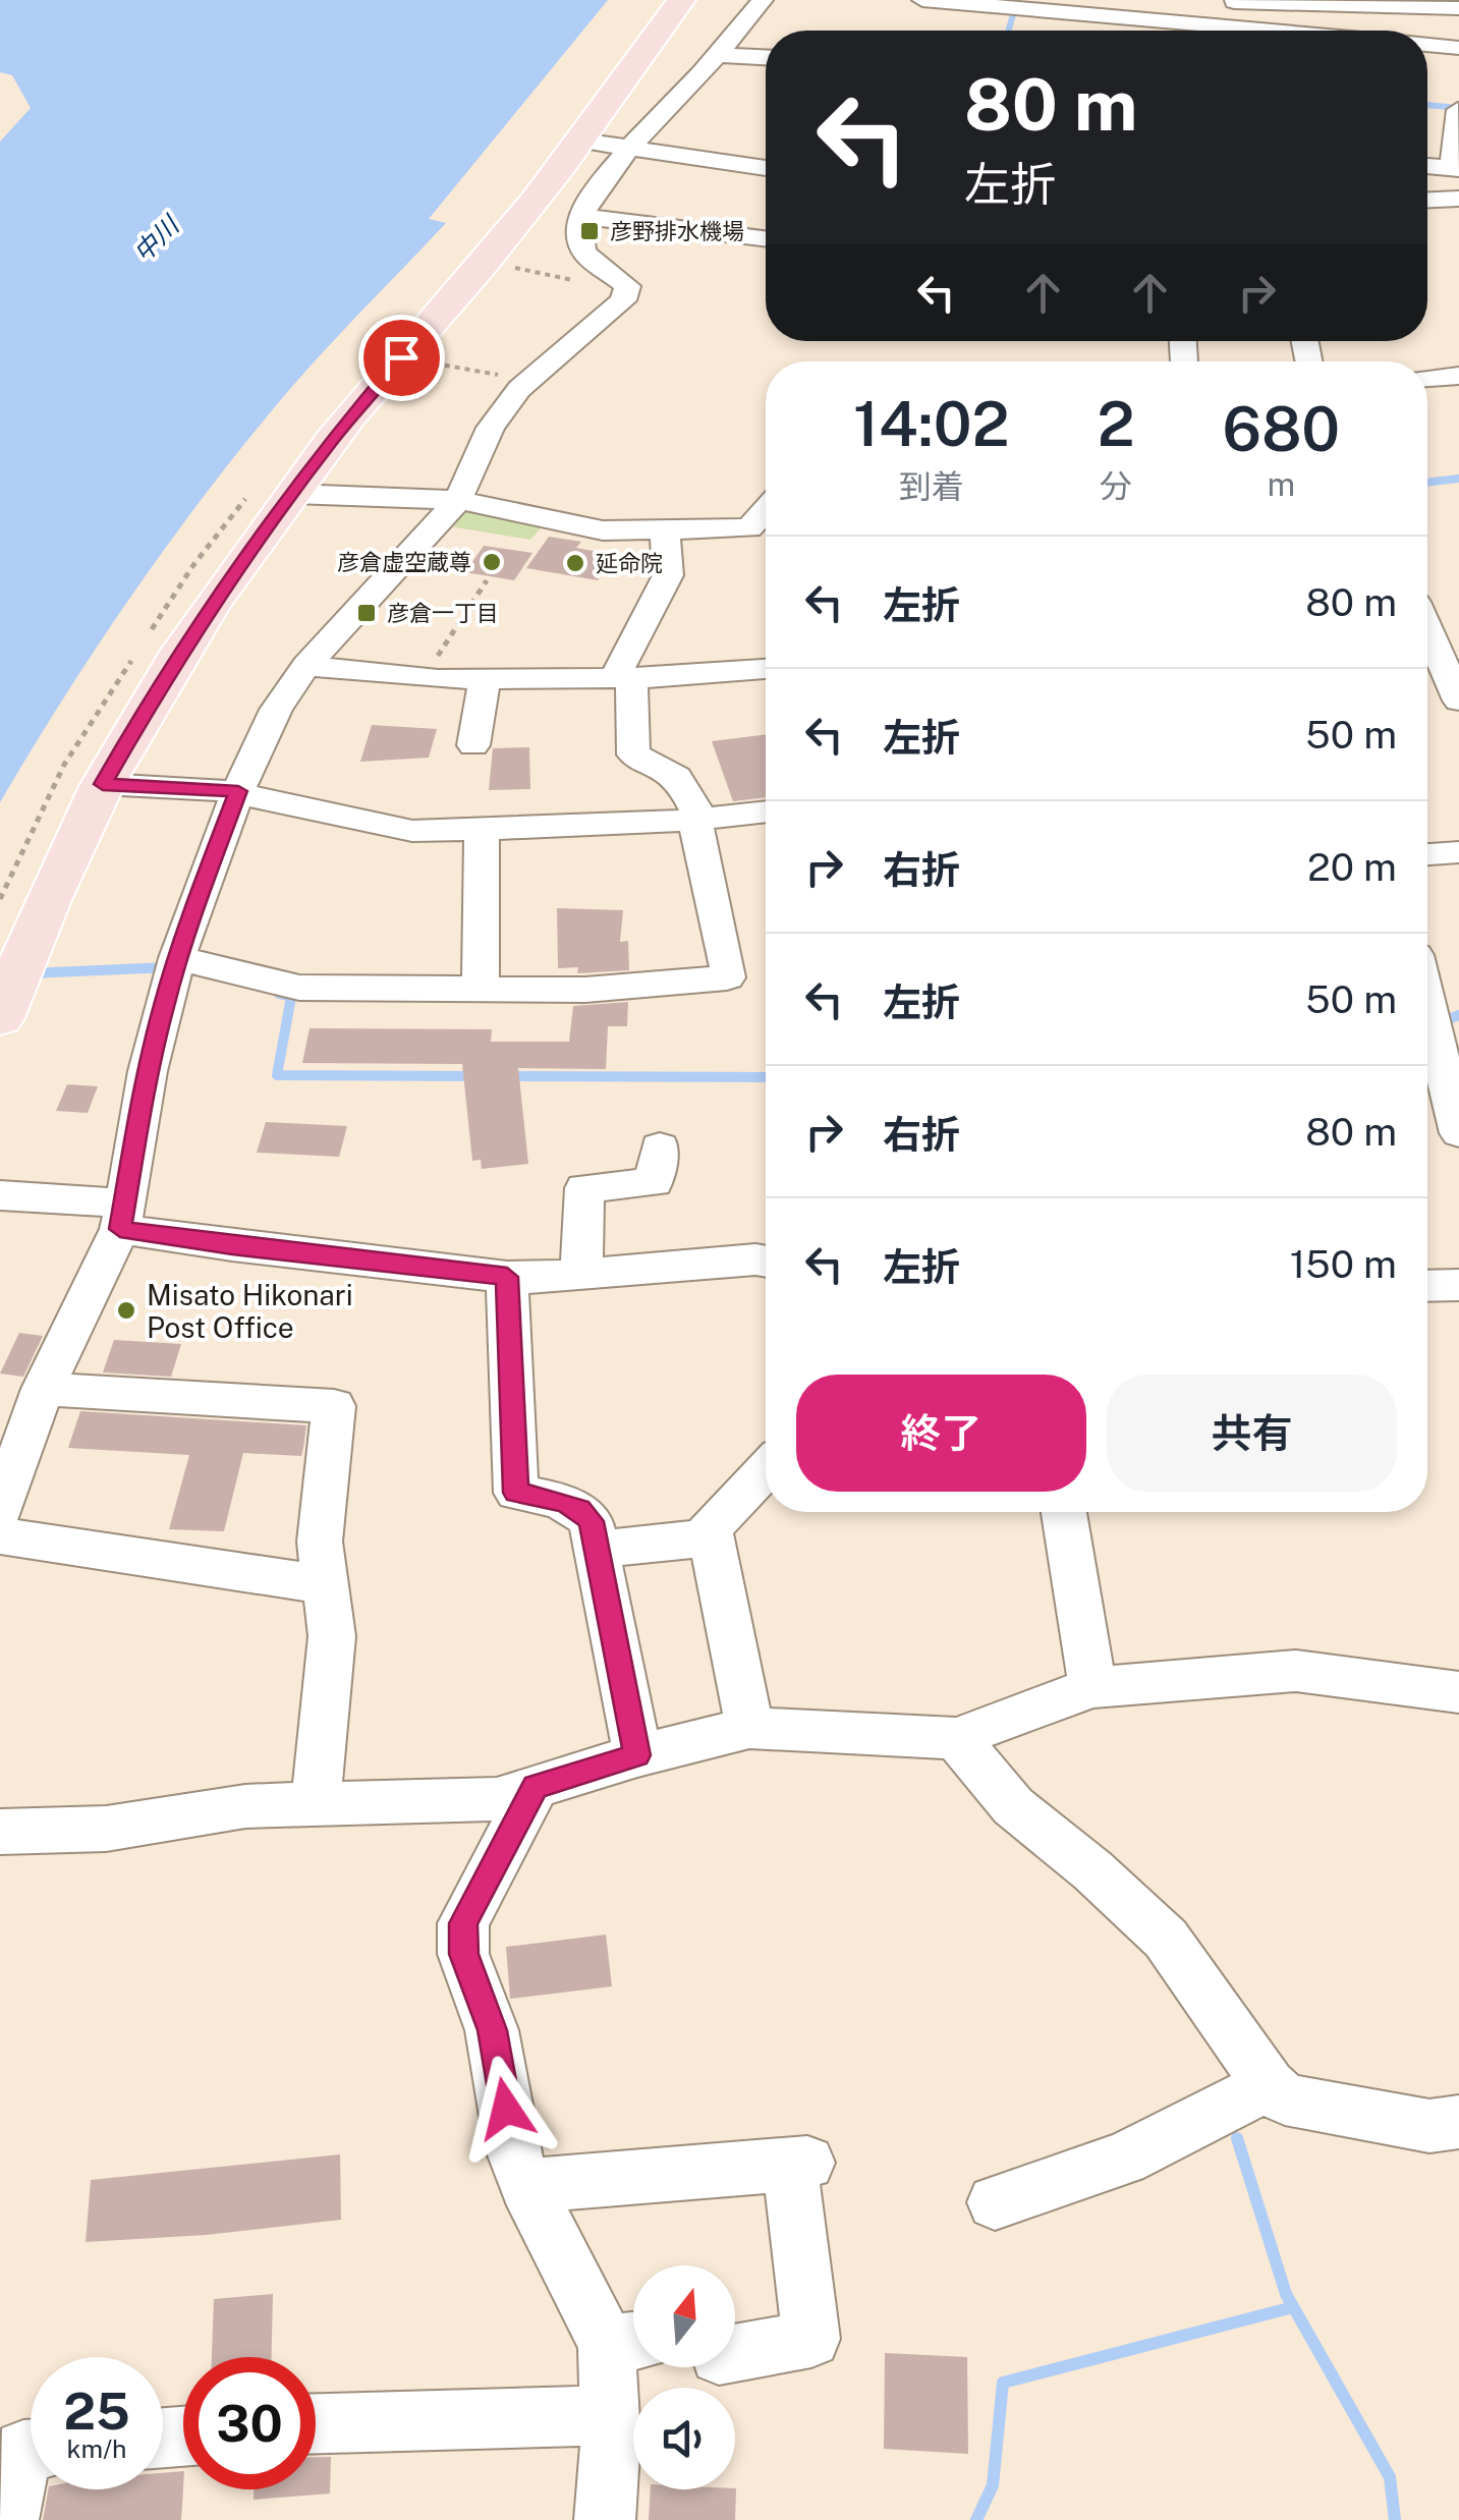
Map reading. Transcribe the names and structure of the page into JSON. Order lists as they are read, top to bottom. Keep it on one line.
{"water":["中川"],"places":{"transit":["彦野排水機場","彦倉一丁目"],"other":["彦倉虚空蔵尊","延命院","Misato Hikonari Post Office"]},"north":"top","page":{"turn":["80 m","左折"],"eta":["14:02","到着","2","分","680","m"],"list":[{"name":"左折","value":"80 m"},{"name":"左折","value":"50 m"},{"name":"右折","value":"20 m"},{"name":"左折","value":"50 m"},{"name":"右折","value":"80 m"},{"name":"左折","value":"150 m"}],"buttons":["終了","共有"],"speed":"25 km/h","limit":"30"}}
